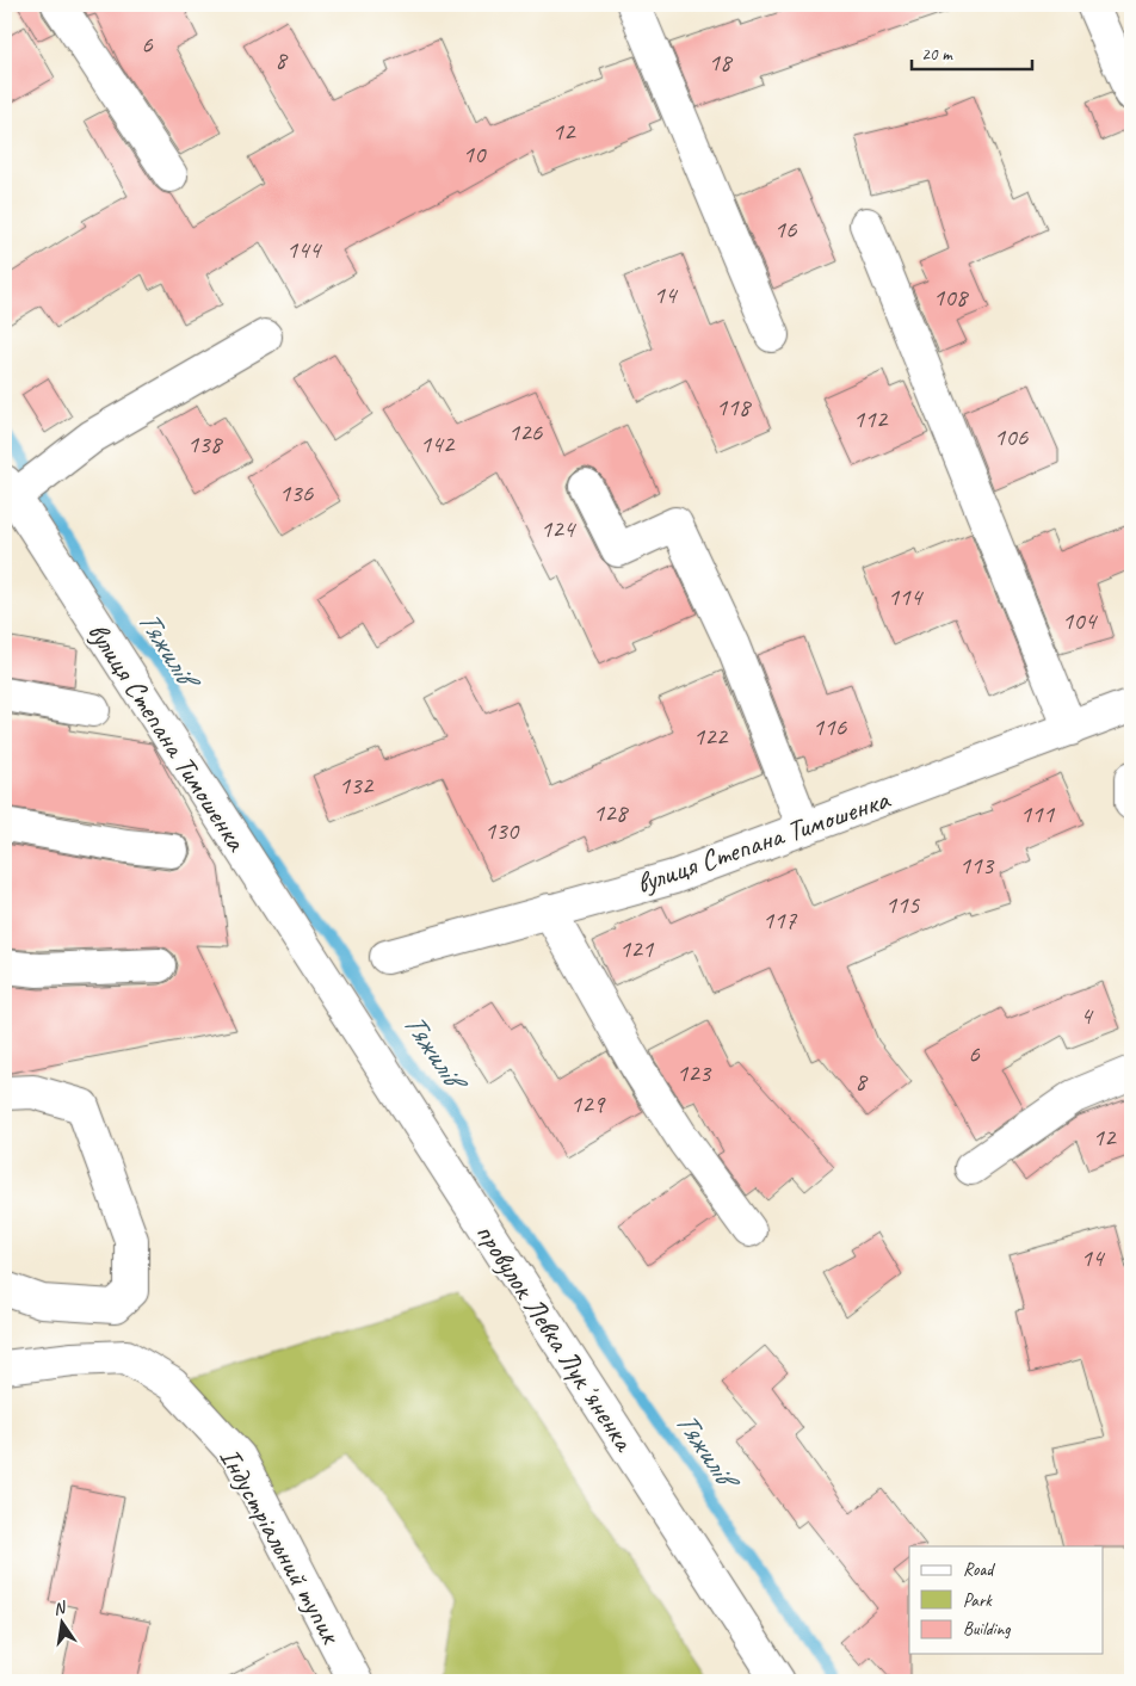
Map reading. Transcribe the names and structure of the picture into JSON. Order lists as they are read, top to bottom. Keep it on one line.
{"streets":{"street":["вулиця Степана Тимошенка","провулок Левка Лукʼяненка","Індустріальний тупик"]},"crossings":[["вулиця Степана Тимошенка","провулок Левка Лукʼяненка"]],"water":["Тяжилів"],"house_numbers":["6","8","18","12","10","16","144","14","108","118","112","126","106","138","142","136","124","114","104","116","122","132","128","111","130","113","115","117","121","4","6","123","8","129","12","14"],"legend":["Road","Park","Building"],"scale_bar":"20 m","north":"top"}
